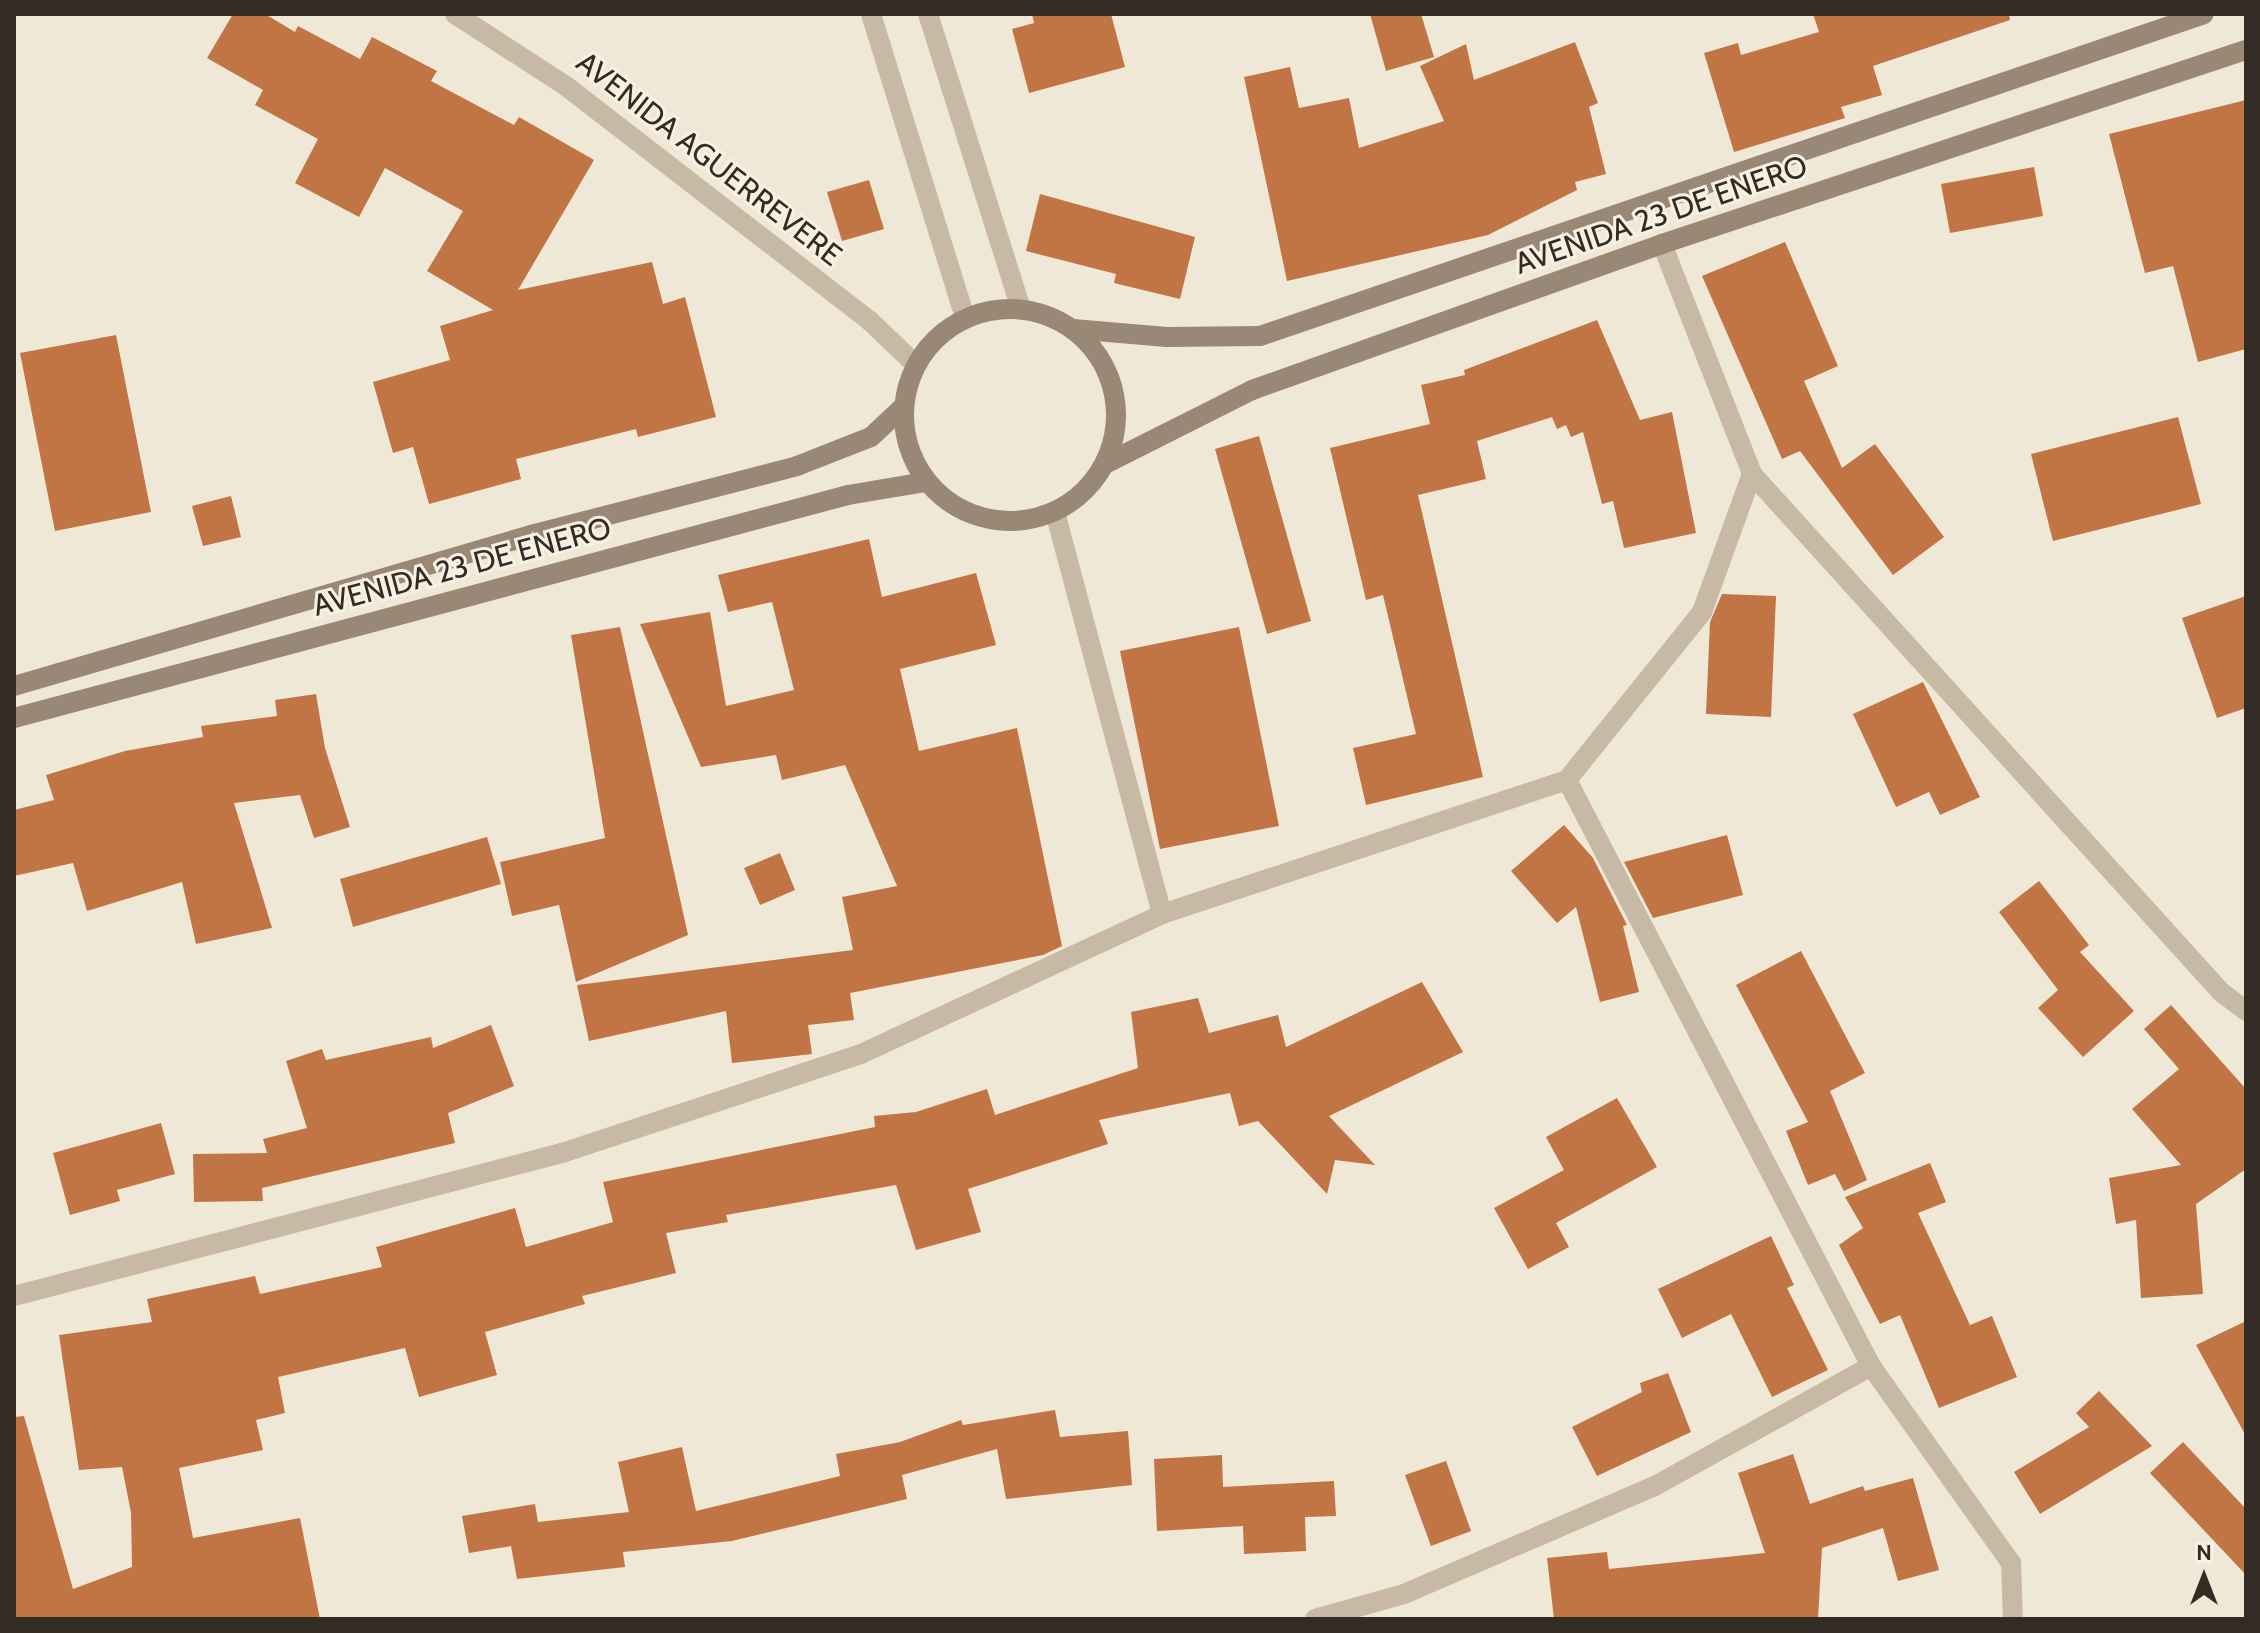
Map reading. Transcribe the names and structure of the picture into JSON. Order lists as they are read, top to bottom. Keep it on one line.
{"streets":{"main road":["AVENIDA 23 DE ENERO"],"street":["AVENIDA AGUERREVERE"]},"crossings":[["AVENIDA AGUERREVERE","AVENIDA 23 DE ENERO"]],"north":"top"}
